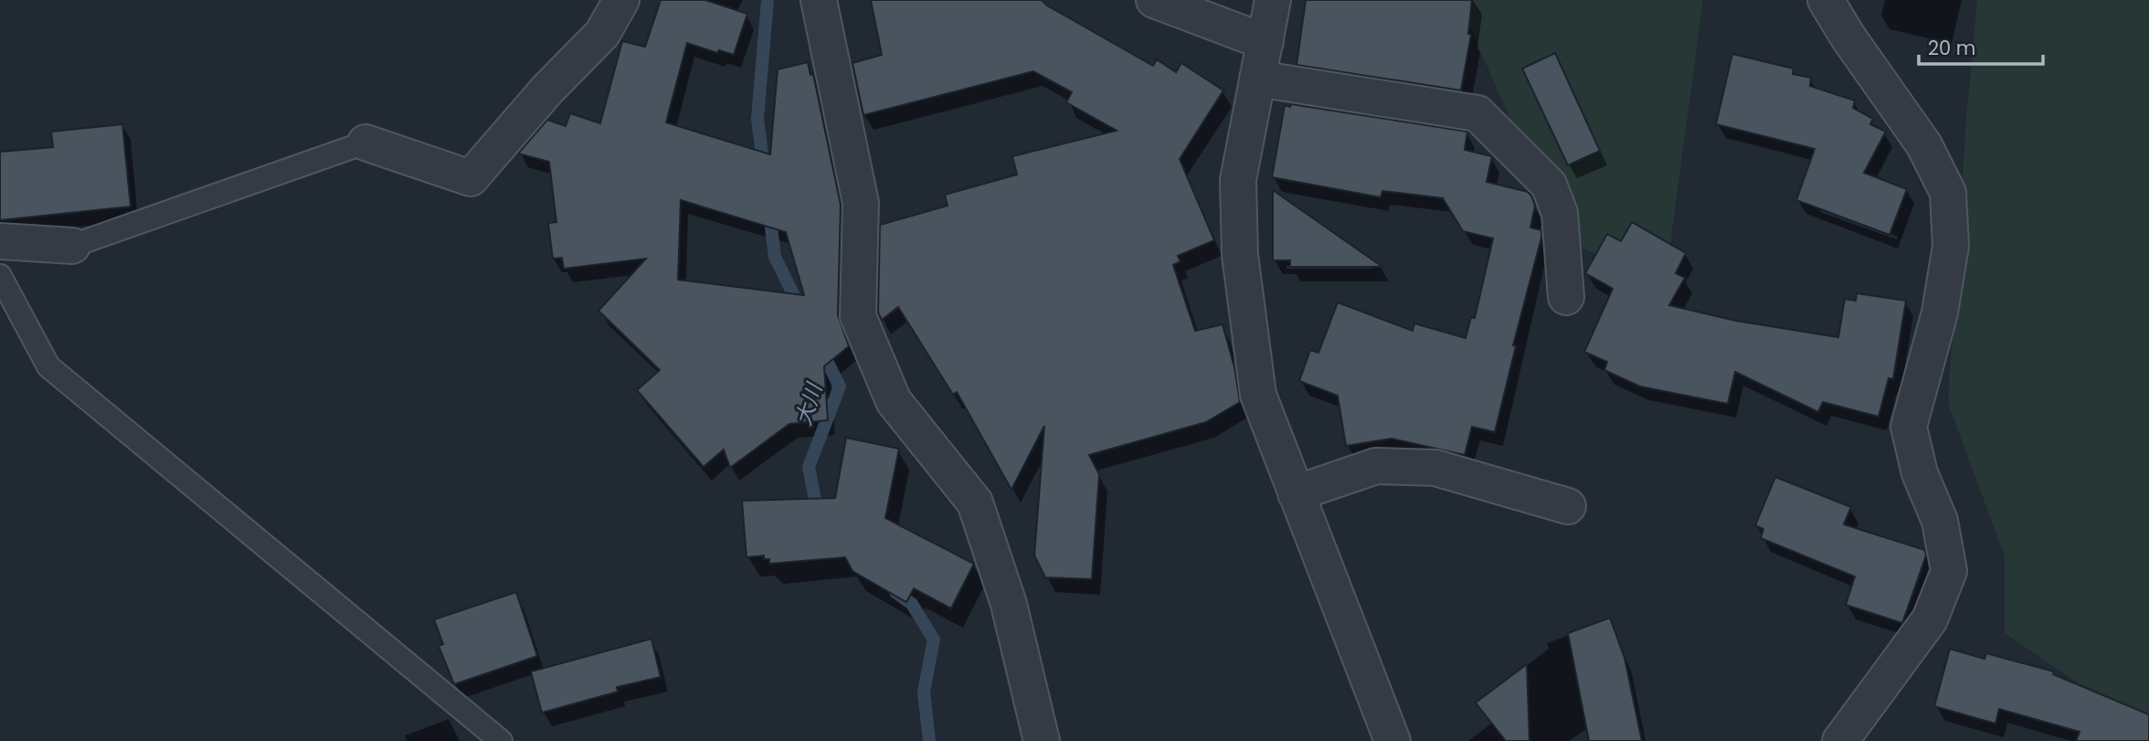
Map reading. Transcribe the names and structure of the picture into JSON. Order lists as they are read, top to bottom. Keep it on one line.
{"water":["大川"],"scale_bar":"20 m"}
